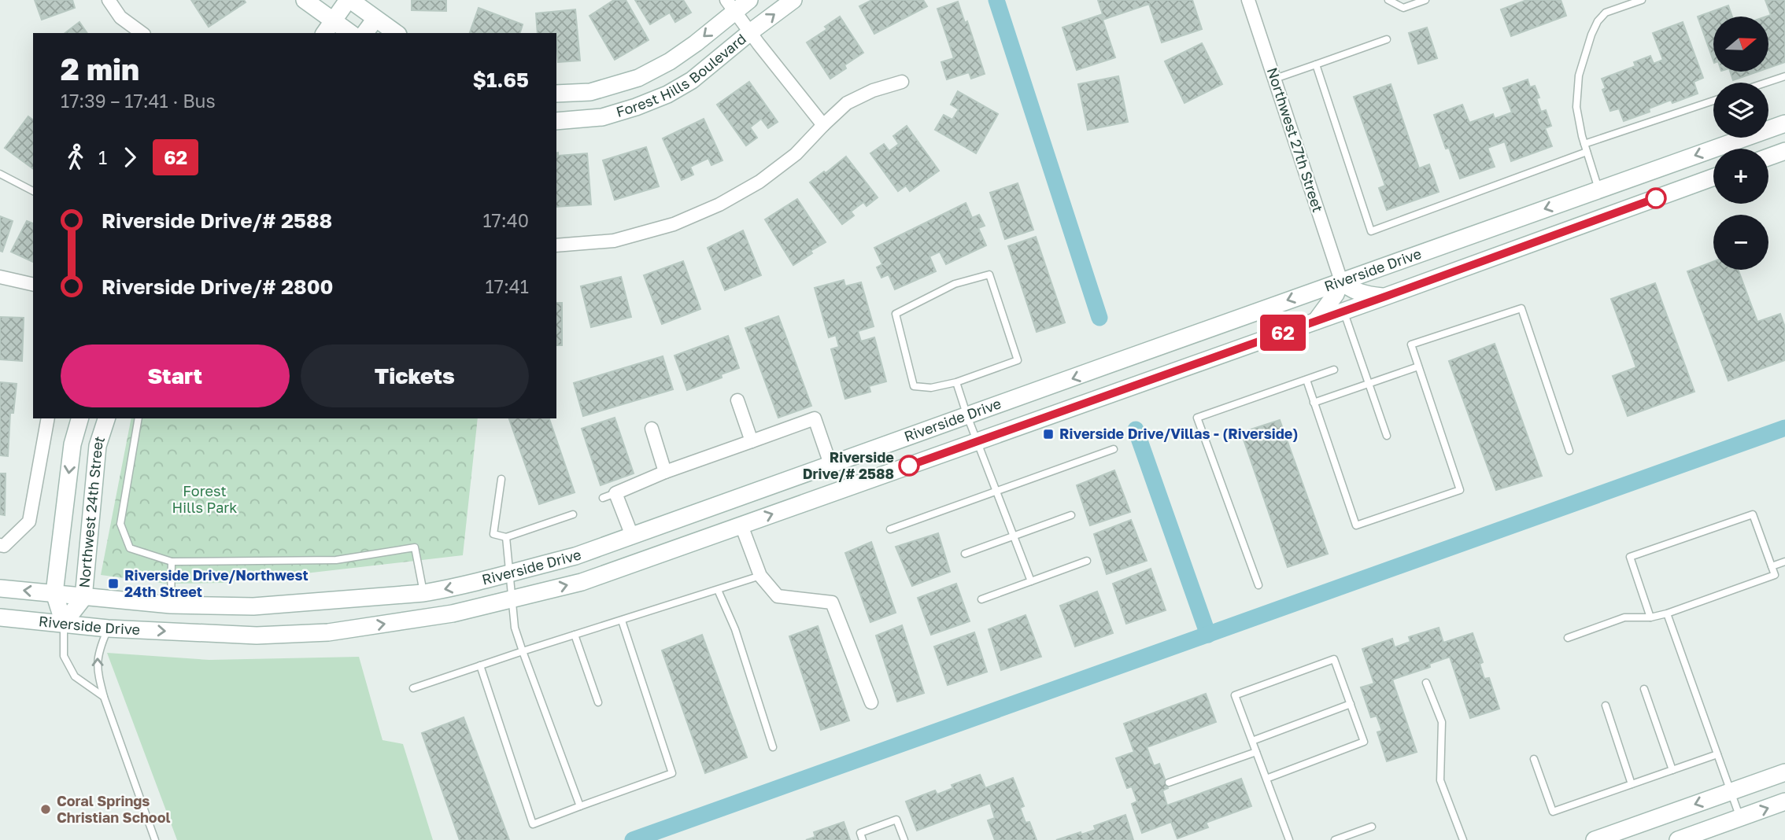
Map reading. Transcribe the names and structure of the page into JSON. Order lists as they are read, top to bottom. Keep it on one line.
{"streets":{"street":["Forest Hills Boulevard","Northwest 27th Street","Riverside Drive","Northwest 24th Street"]},"crossings":[["Northwest 27th Street","Riverside Drive"],["Riverside Drive","Northwest 24th Street"]],"parks":["Forest Hills Park"],"places":{"transit":["Riverside Drive/Villas - (Riverside)","Riverside Drive/Northwest 24th Street"],"other":["Riverside Drive/# 2588","Coral Springs Christian School"]},"lines":["bus line 62"],"north":"right","page":{"on_map":"62","map_buttons":["+","−"],"heading":["2 min","17:39 – 17:41 · Bus","$1.65"],"legs":["1","62"],"list":[{"name":"Riverside Drive/# 2588","value":"17:40"},{"name":"Riverside Drive/# 2800","value":"17:41"}],"buttons":["Start","Tickets"]}}
